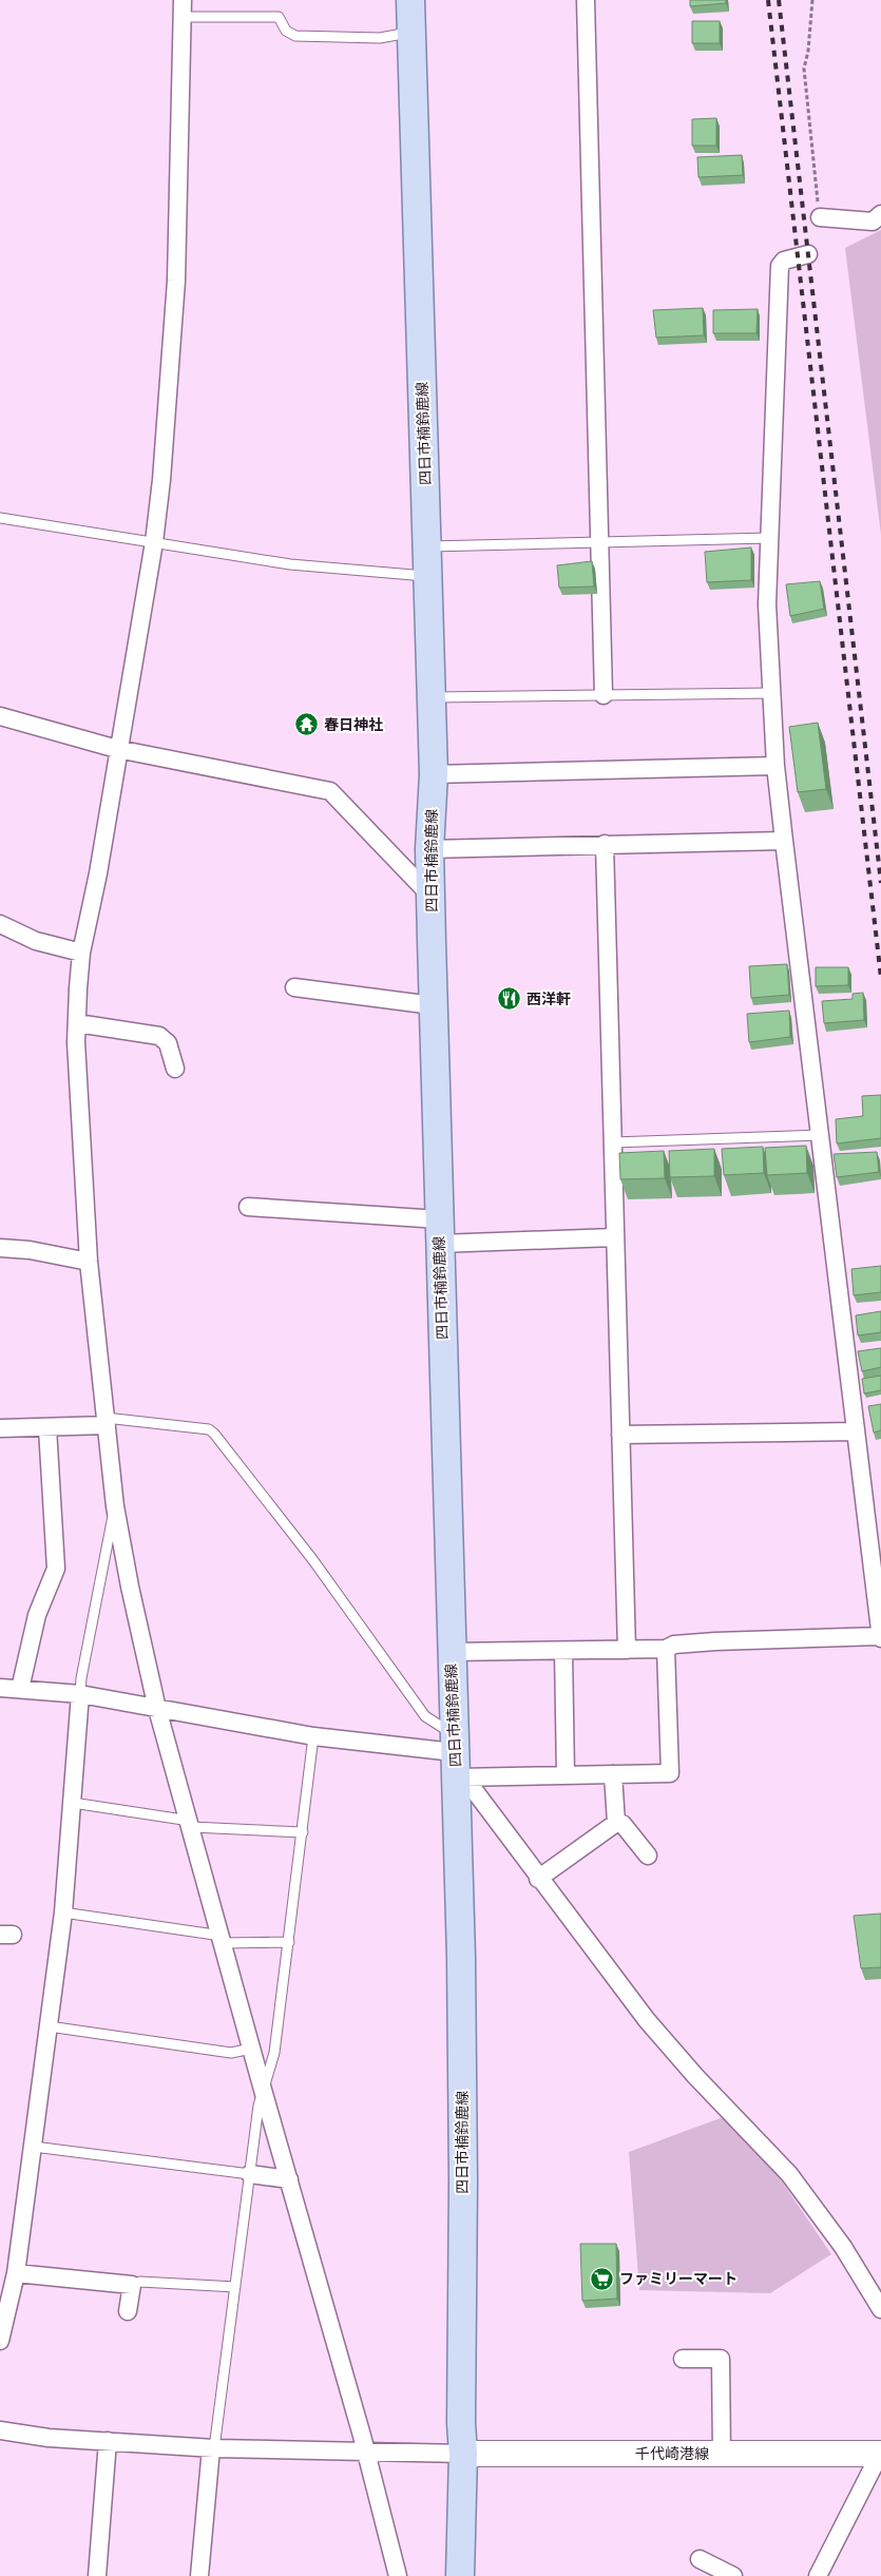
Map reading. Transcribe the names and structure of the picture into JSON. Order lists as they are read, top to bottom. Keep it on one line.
{"streets":{"main road":["四日市楠鈴鹿線","千代崎港線"]},"crossings":[["四日市楠鈴鹿線","千代崎港線"]],"places":{"temple":["春日神社"],"restaurant":["西洋軒"],"supermarket":["ファミリーマート"]}}
